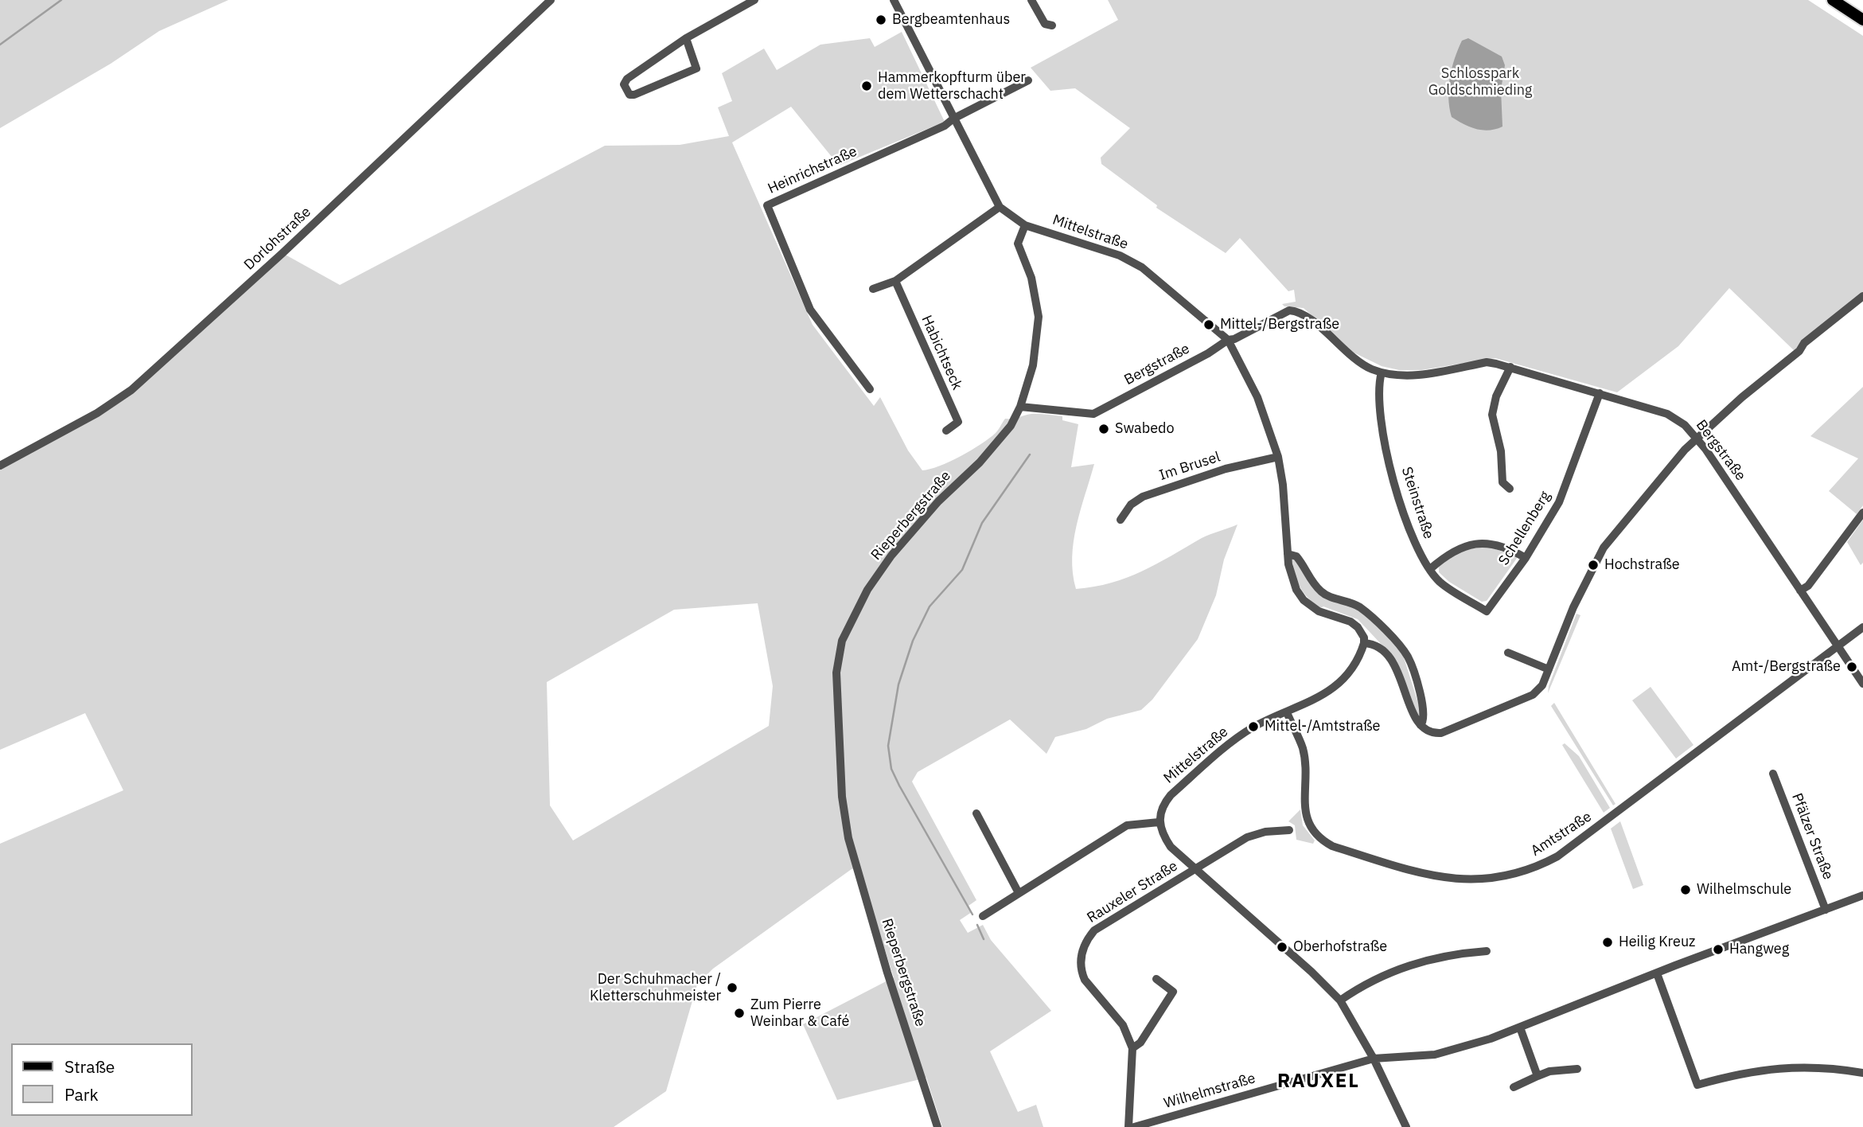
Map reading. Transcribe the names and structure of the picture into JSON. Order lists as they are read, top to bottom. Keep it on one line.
{"streets":{"street":["Heinrichstraße","Mittelstraße","Dorlohstraße","Habichtseck","Bergstraße","Im Brusel","Steinstraße","Rieperbergstraße","Schellenberg","Amtstraße","Pfälzer Straße","Rauxeler Straße","Wilhelmstraße"]},"crossings":[["Mittelstraße","Bergstraße"],["Mittelstraße","Im Brusel"],["Mittelstraße","Rieperbergstraße"],["Mittelstraße","Amtstraße"],["Bergstraße","Steinstraße"],["Bergstraße","Rieperbergstraße"],["Bergstraße","Schellenberg"],["Bergstraße","Amtstraße"],["Steinstraße","Schellenberg"],["Pfälzer Straße","Wilhelmstraße"]],"districts":["RAUXEL"],"parks":["Schlosspark Goldschmieding"],"places":["Bergbeamtenhaus","Hammerkopfturm über dem Wetterschacht","Mittel-/Bergstraße","Swabedo","Hochstraße","Amt-/Bergstraße","Mittel-/Amtstraße","Wilhelmschule","Heilig Kreuz","Oberhofstraße","Hangweg","Der Schuhmacher / Kletterschuhmeister","Zum Pierre Weinbar & Café"],"legend":["Straße","Park"]}
